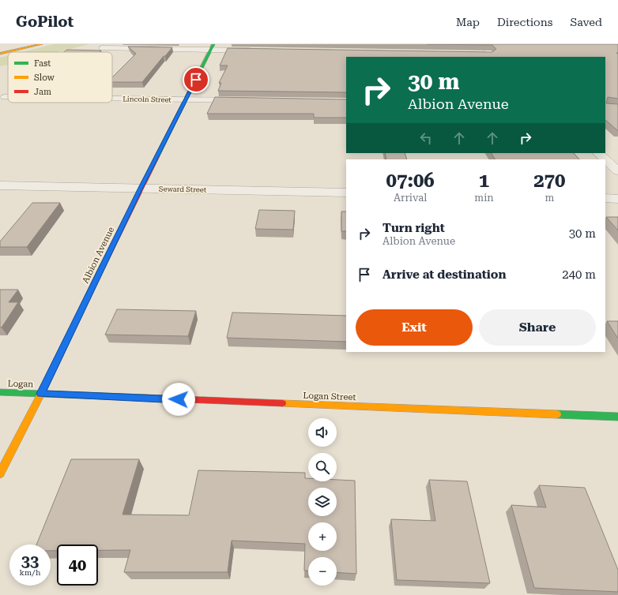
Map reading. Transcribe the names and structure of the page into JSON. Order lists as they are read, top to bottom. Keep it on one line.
{"streets":{"main road":["Albion Avenue","Logan","Logan Street"],"street":["Lincoln Street","Seward Street"]},"crossings":[["Lincoln Street","Albion Avenue"],["Seward Street","Albion Avenue"],["Albion Avenue","Logan"],["Albion Avenue","Logan Street"],["Logan","Logan Street"]],"legend":["Fast","Slow","Jam"],"page":{"header":"GoPilot","nav":["Map","Directions","Saved"],"turn":["30 m","Albion Avenue"],"eta":["07:06","Arrival","1","min","270","m"],"list":[{"name":"Turn right","note":"Albion Avenue","value":"30 m"},{"name":"Arrive at destination","value":"240 m"}],"buttons":["Exit","Share"],"map_buttons":["+","−"],"speed":"33 km/h","limit":"40"}}
